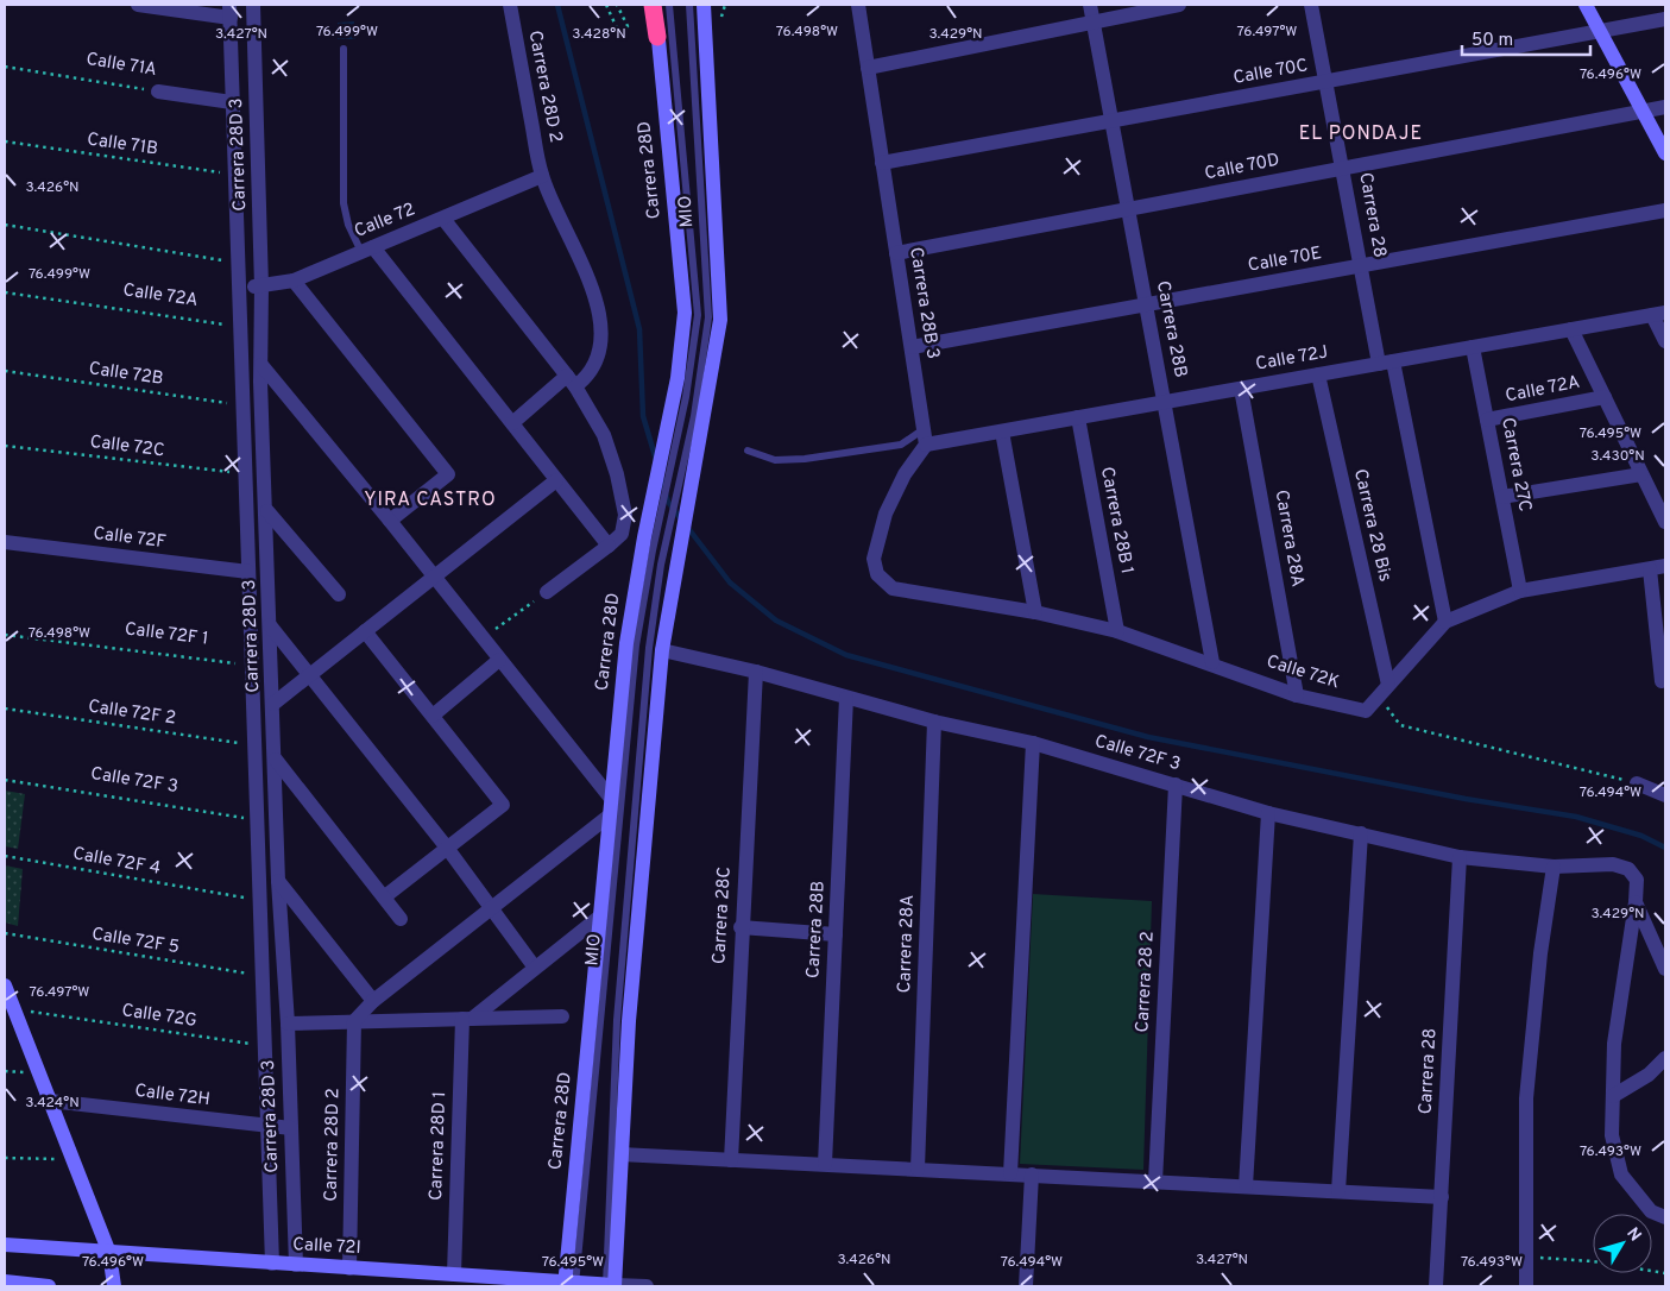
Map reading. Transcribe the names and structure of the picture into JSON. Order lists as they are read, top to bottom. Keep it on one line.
{"streets":{"street":["Calle 71A","Calle 70C","Carrera 28D 2","Carrera 28D 3","Calle 70D","Carrera 28D","Carrera 28","Calle 72","Calle 70E","Calle 72A","Carrera 28B 3","Carrera 28B","Calle 72J","Carrera 27C","Carrera 28B 1","Carrera 28 Bis","Calle 72F","Carrera 28A","Calle 72K","Calle 72F 3","Carrera 28C","Carrera 28 2","Calle 72H","Carrera 28D 1","Calle 72I"],"lane":["MIO"],"path":["Calle 71B","Calle 72B","Calle 72C","Calle 72F 1","Calle 72F 2","Calle 72F 4","Calle 72F 5","Calle 72G"]},"crossings":[["Calle 71A","Carrera 28D 3"],["Calle 70C","Carrera 28"],["Calle 70C","Carrera 28B 3"],["Calle 70C","Carrera 28B"],["Carrera 28D 2","Calle 72"],["Carrera 28D 2","Calle 72I"],["Calle 71B","Carrera 28D 3"],["Carrera 28D 3","Calle 72"],["Carrera 28D 3","Calle 72A"],["Carrera 28D 3","Calle 72B"],["Carrera 28D 3","Calle 72C"],["Carrera 28D 3","Calle 72F"],["Carrera 28D 3","Calle 72F 1"],["Carrera 28D 3","Calle 72F 2"],["Carrera 28D 3","Calle 72F 3"],["Carrera 28D 3","Calle 72F 4"],["Carrera 28D 3","Calle 72F 5"],["Carrera 28D 3","Calle 72G"],["Carrera 28D 3","Calle 72H"],["Carrera 28D 3","Calle 72I"],["Calle 70D","Carrera 28"],["Calle 70D","Carrera 28B 3"],["Calle 70D","Carrera 28B"],["Carrera 28D","MIO"],["Carrera 28D","Calle 72I"],["MIO","Calle 72I"],["Carrera 28","Calle 70E"],["Carrera 28","Calle 72J"],["Carrera 28","Calle 72K"],["Carrera 28","Calle 72F 3"],["Calle 70E","Carrera 28B 3"],["Calle 70E","Carrera 28B"],["Calle 72A","Carrera 27C"],["Carrera 28B 3","Calle 72J"],["Carrera 28B 3","Calle 72K"],["Carrera 28B","Calle 72J"],["Carrera 28B","Calle 72K"],["Carrera 28B","Calle 72F 3"],["Calle 72J","Carrera 27C"],["Calle 72J","Carrera 28B 1"],["Calle 72J","Carrera 28 Bis"],["Calle 72J","Carrera 28A"],["Calle 72J","Calle 72K"],["Carrera 27C","Calle 72K"],["Carrera 28B 1","Calle 72K"],["Carrera 28 Bis","Calle 72K"],["Carrera 28A","Calle 72K"],["Carrera 28A","Calle 72F 3"],["Calle 72F 3","Carrera 28C"],["Calle 72F 3","Carrera 28 2"],["Carrera 28D 1","Calle 72I"]],"districts":["EL PONDAJE","YIRA CASTRO"],"scale_bar":"50 m","north":"top right","coordinates":["76.499°W","76.498°W","76.497°W","3.427°N","3.428°N","3.429°N","76.496°W","3.426°N","76.495°W","3.430°N","76.494°W","3.424°N","76.493°W"]}
